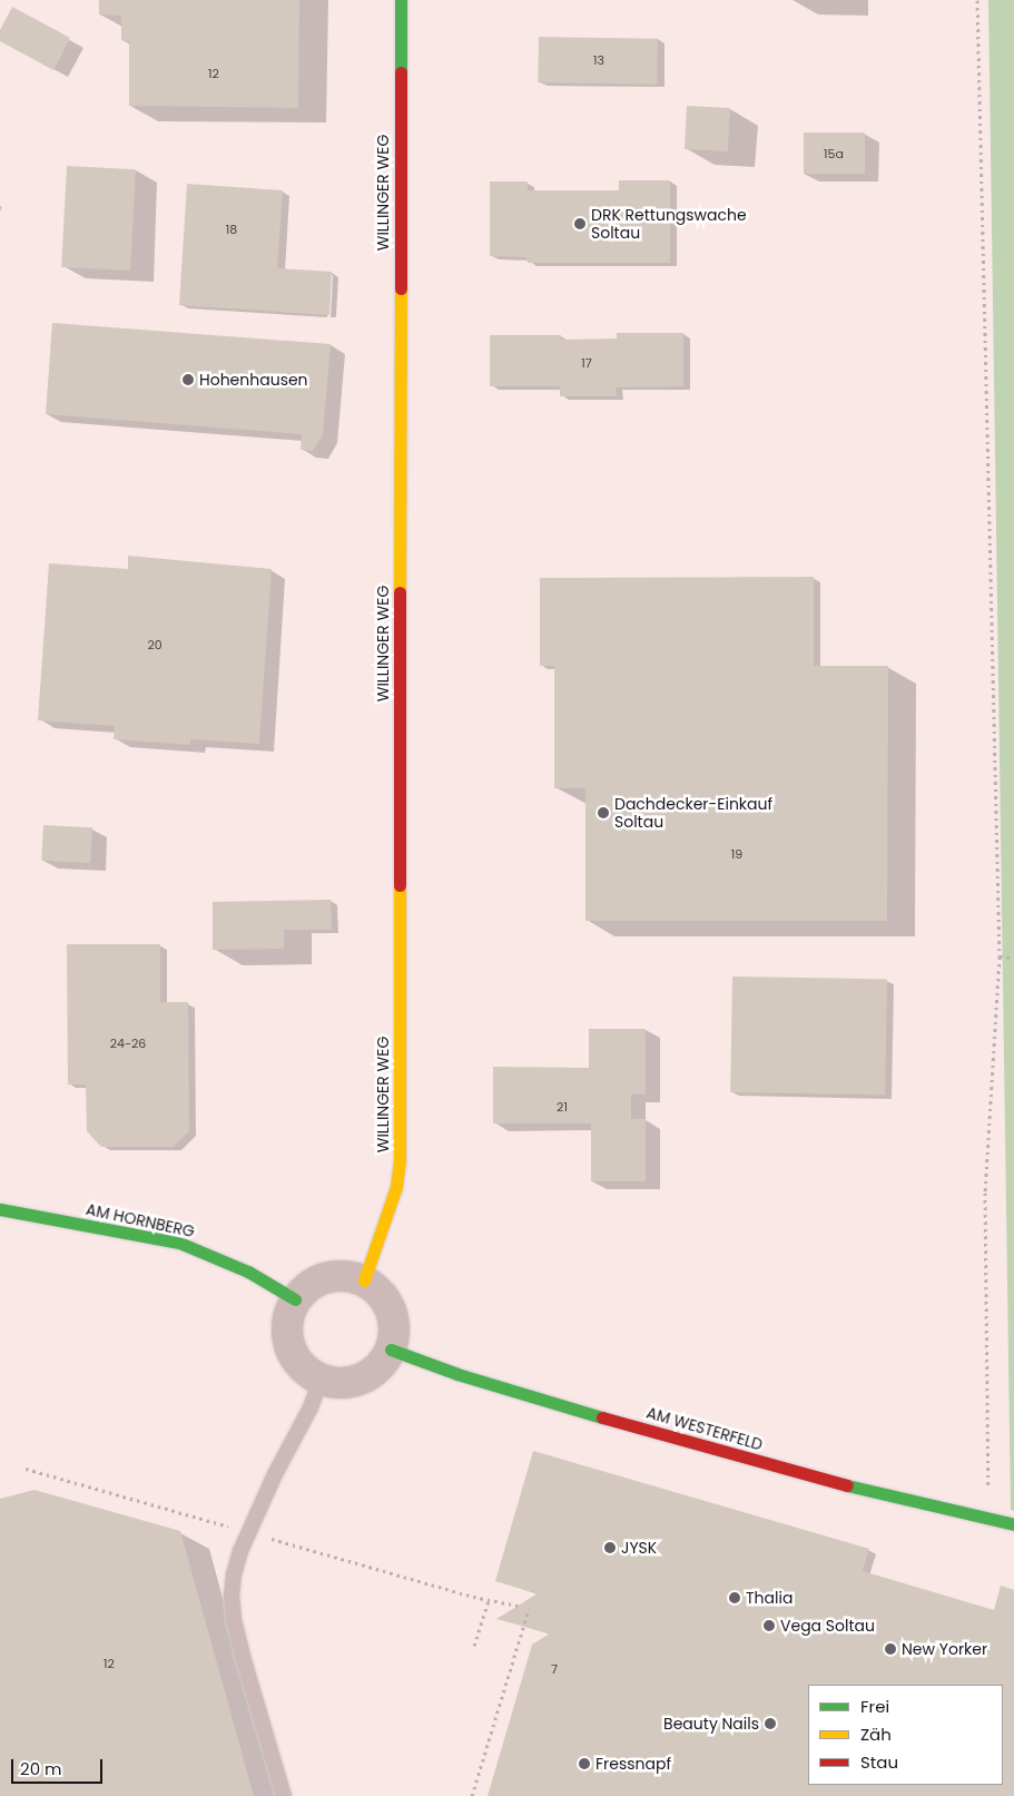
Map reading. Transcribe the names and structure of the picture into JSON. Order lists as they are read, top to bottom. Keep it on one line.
{"streets":{"street":["WILLINGER WEG","AM HORNBERG","AM WESTERFELD"]},"crossings":[["WILLINGER WEG","AM HORNBERG"],["WILLINGER WEG","AM WESTERFELD"],["AM HORNBERG","AM WESTERFELD"]],"places":["DRK Rettungswache Soltau","Hohenhausen","Dachdecker-Einkauf Soltau","JYSK","Thalia","Vega Soltau","New Yorker","Beauty Nails","Fressnapf"],"house_numbers":["13","12","15a","18","17","20","19","24-26","21","12","7"],"legend":["Frei","Zäh","Stau"],"scale_bar":"20 m"}
